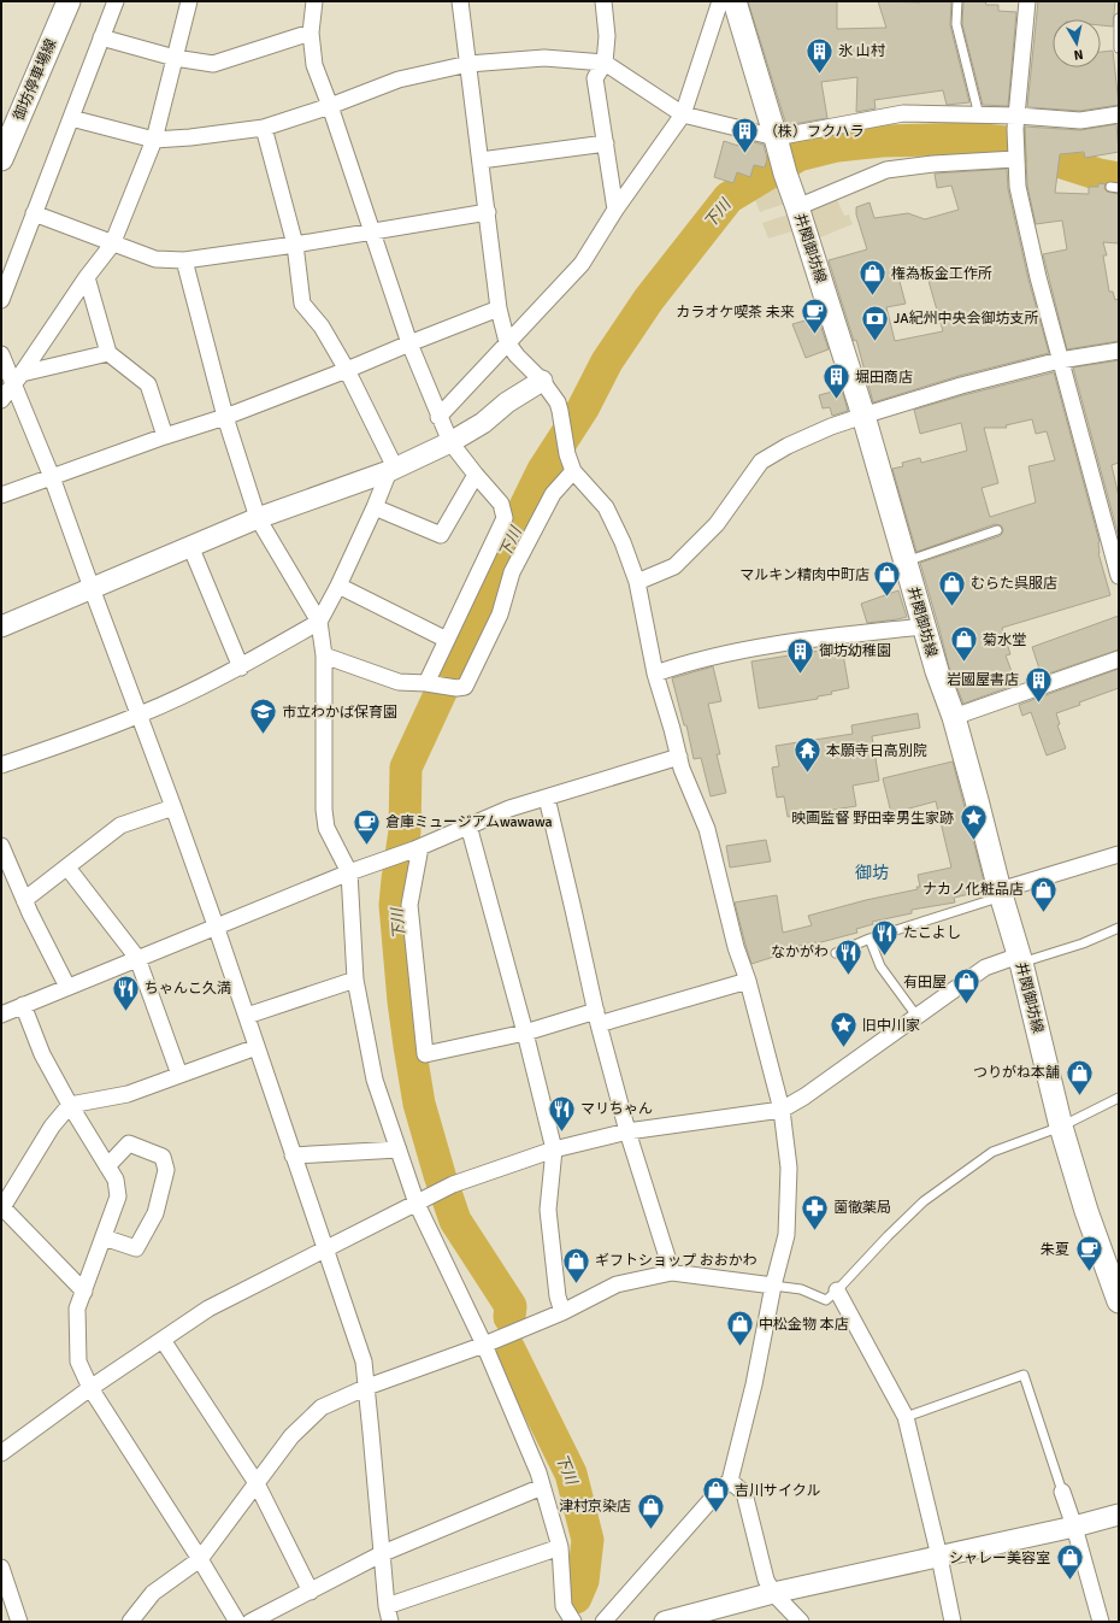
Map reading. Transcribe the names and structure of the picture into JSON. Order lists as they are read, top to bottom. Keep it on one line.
{"streets":{"main road":["御坊停車場線","井関御坊線"]},"districts":["御坊"],"water":["下川"],"places":{"building":["氷 山村","（株）フクハラ","堀田商店","御坊幼稚園","岩國屋書店"],"shop":["権為板金工作所","マルキン精肉中町店","むらた呉服店","菊水堂","ナカノ化粧品店","有田屋","つりがね本舗","ギフトショップ おおかわ","中松金物 本店","吉川サイクル","津村京染店","シャレー美容室"],"cafe":["カラオケ喫茶 未来","倉庫ミュージアムwawawa","朱夏"],"bank":["JA紀州中央会御坊支所"],"school or university":["市立わかば保育園"],"temple":["本願寺日高別院"],"place":["映画監督 野田幸男生家跡","旧中川家"],"restaurant":["たこよし","なかがわ","ちゃんこ久満","マリちゃん"],"pharmacy":["薗徹薬局"]},"north":"bottom"}
